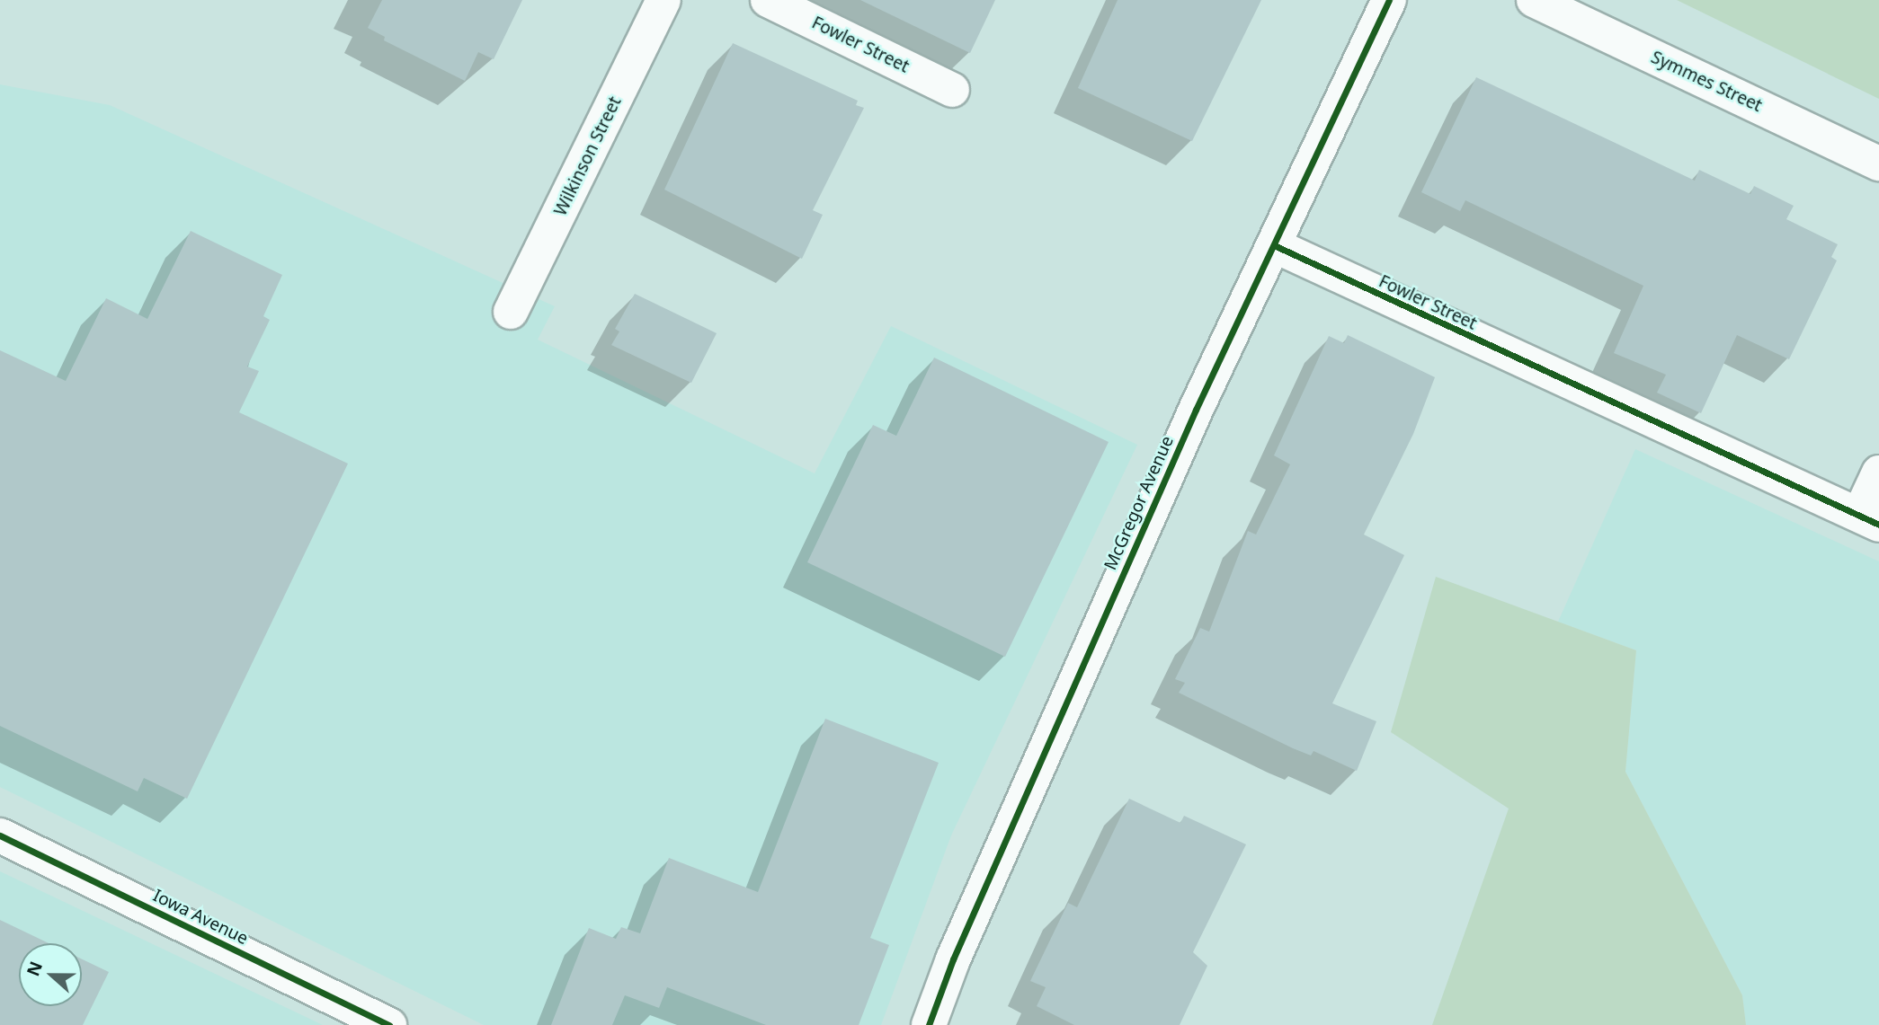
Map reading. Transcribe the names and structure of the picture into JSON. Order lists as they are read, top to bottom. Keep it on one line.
{"streets":{"street":["Fowler Street","Symmes Street","Wilkinson Street","McGregor Avenue","Iowa Avenue"]},"crossings":[["Fowler Street","McGregor Avenue"]],"north":"left"}
